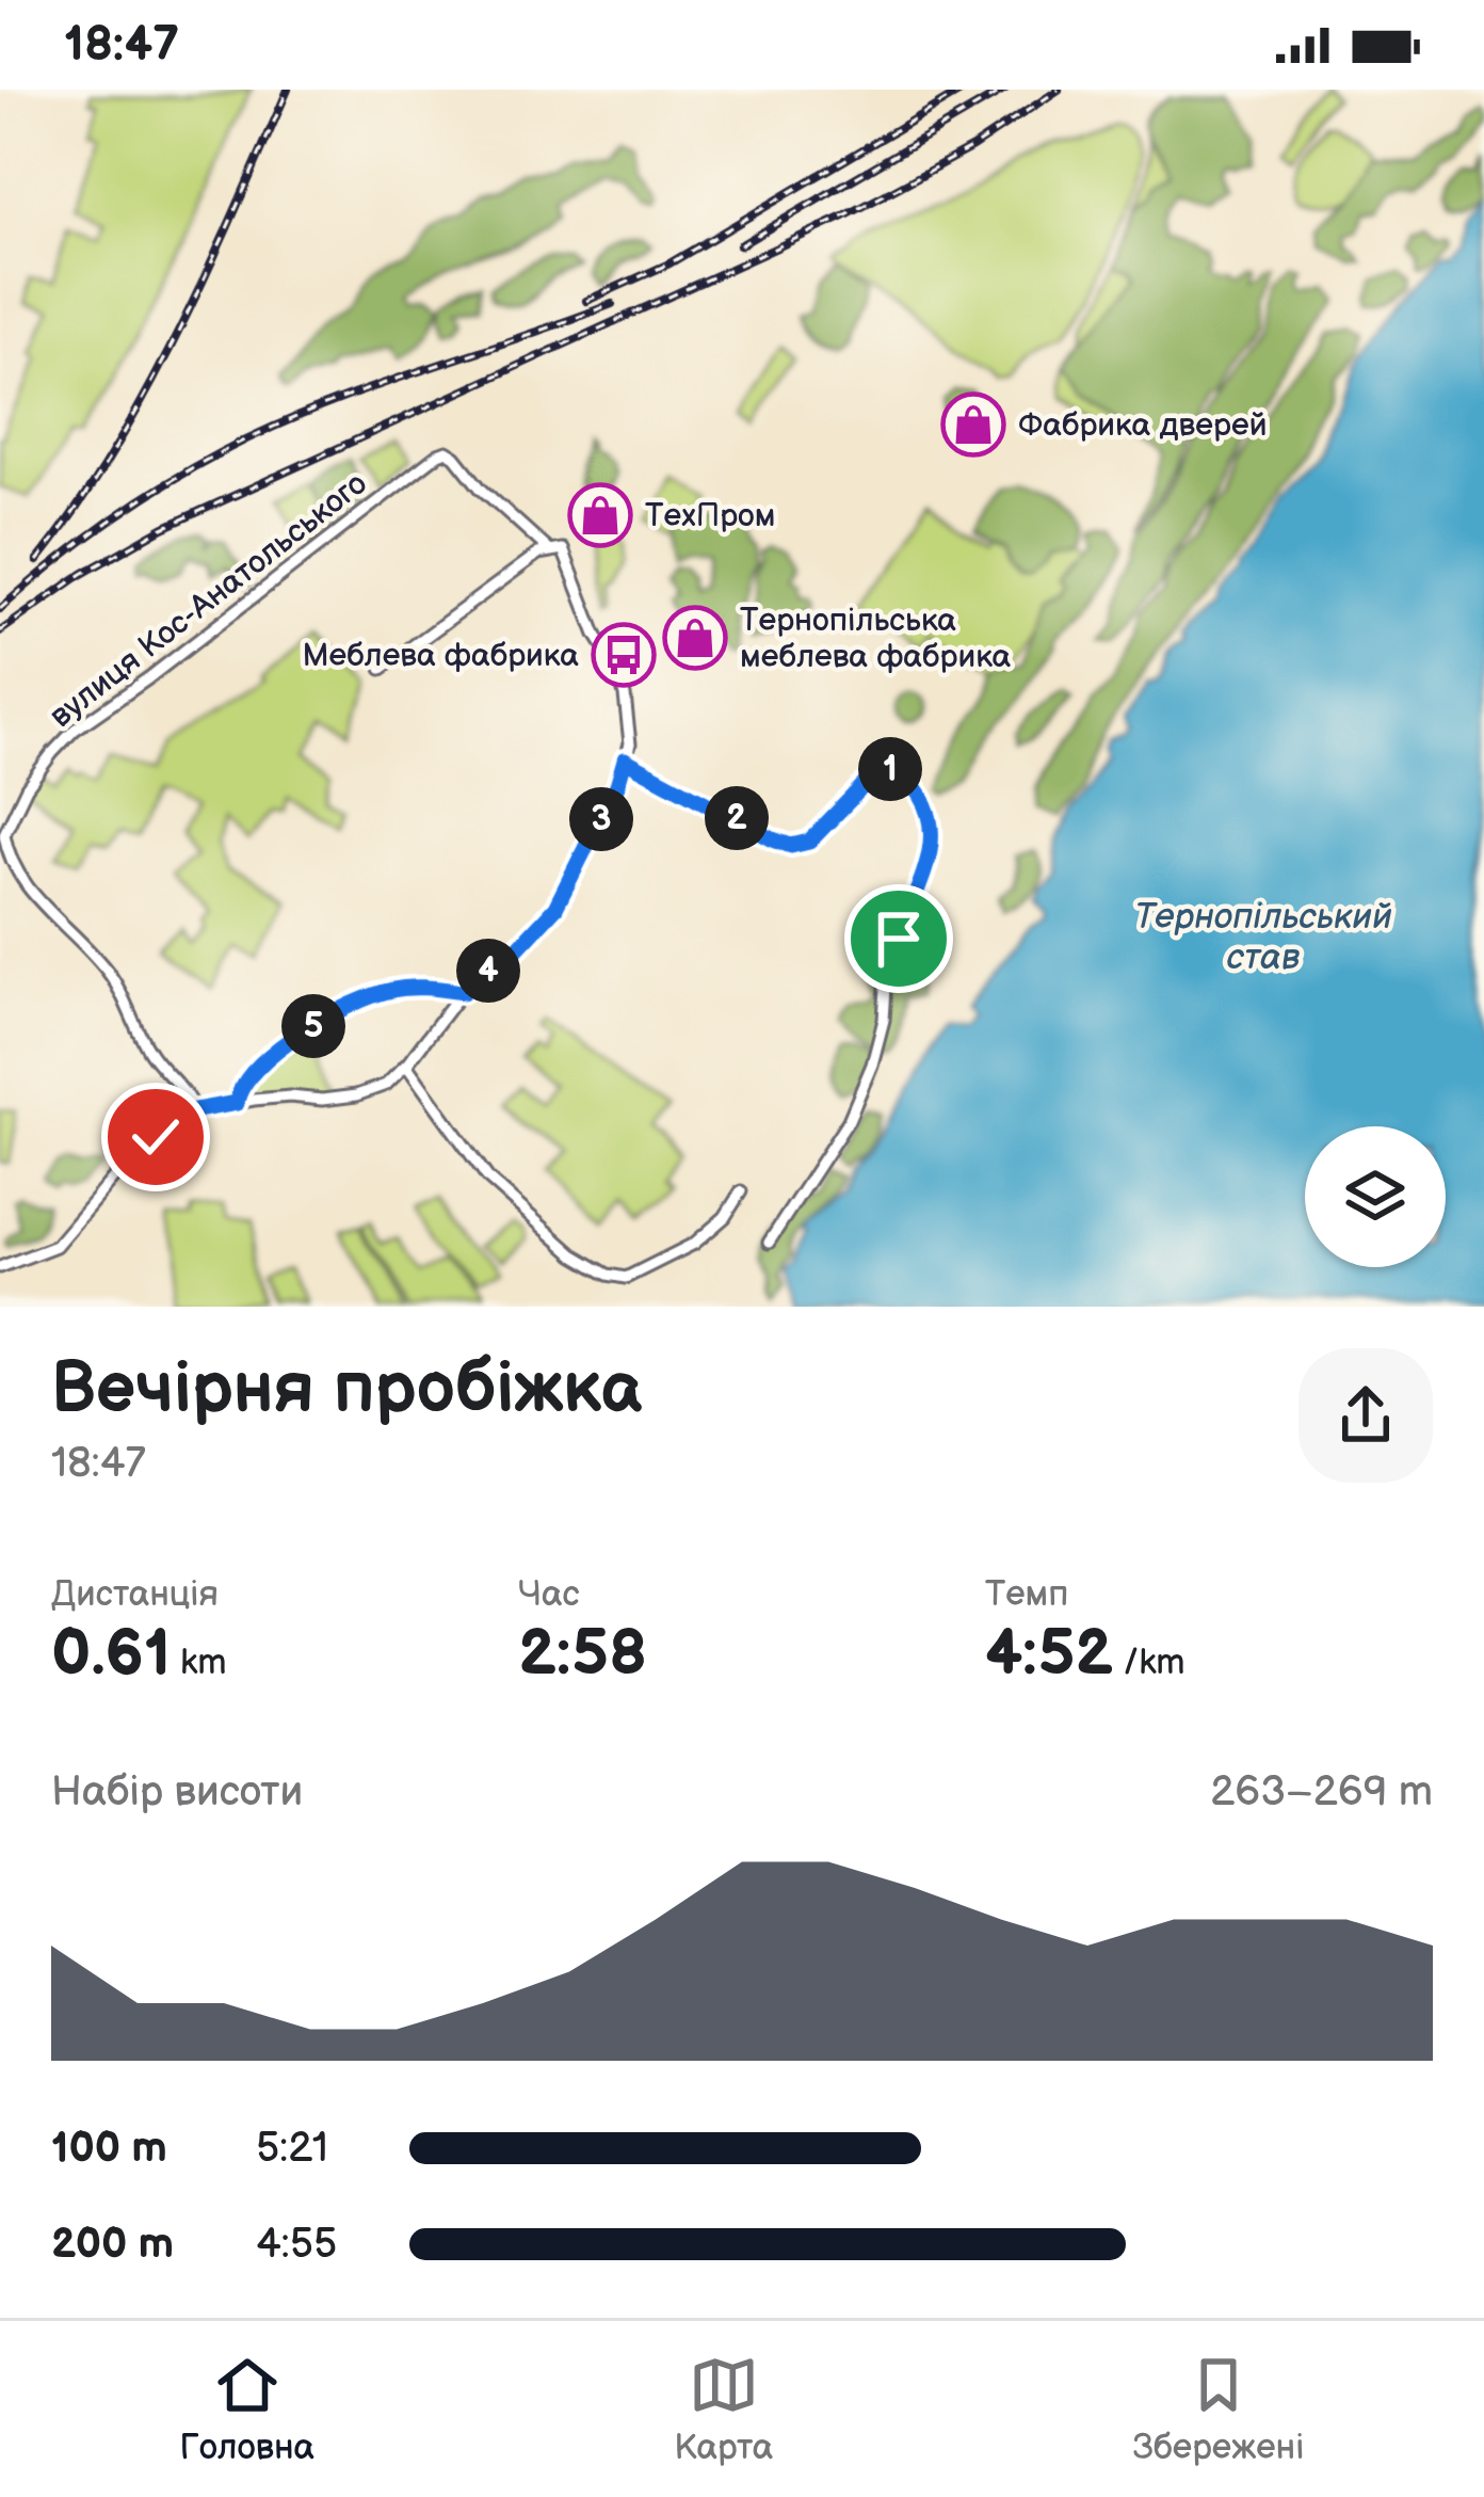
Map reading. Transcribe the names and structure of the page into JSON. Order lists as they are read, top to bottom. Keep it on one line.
{"streets":{"street":["вулиця Кос-Анатольського"]},"water":["Тернопільський став"],"places":{"shop":["Фабрика дверей","ТехПром","Тернопільська меблева фабрика"],"bus stop":["Меблева фабрика"]},"page":{"status":"18:47","pins":["1","2","3","4","5"],"heading":["Вечірня пробіжка","18:47"],"stats":[["Дистанція","0.61 km"],["Час","2:58"],["Темп","4:52 /km"]],"chart":["Набір висоти","263–269 m"],"list":[{"name":"100 m","note":"5:21"},{"name":"200 m","note":"4:55"}],"tabs":["Головна","Карта","Збережені"]}}
